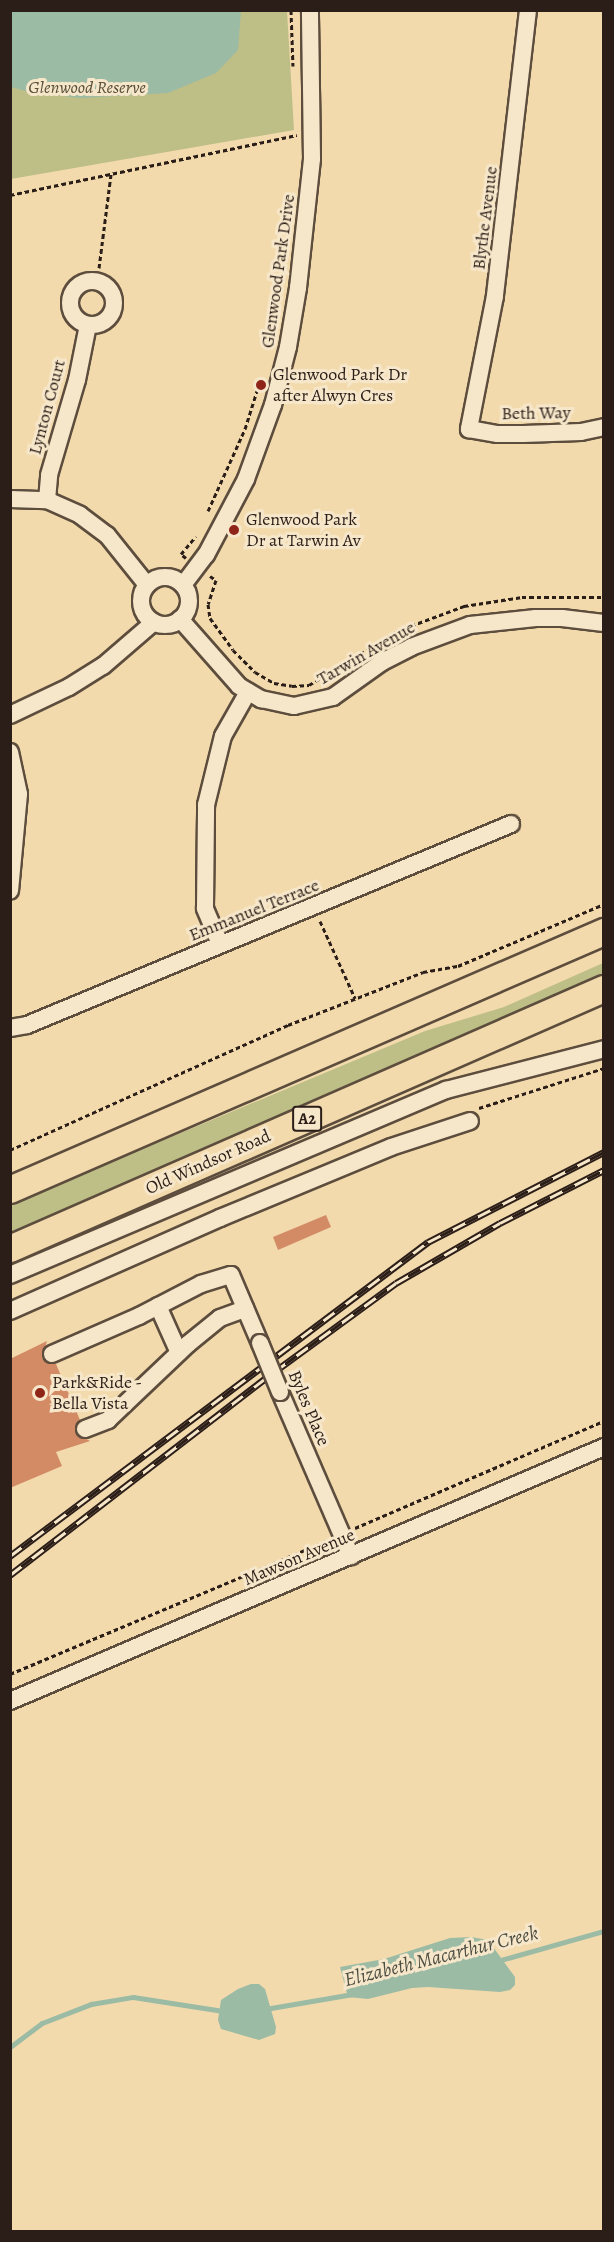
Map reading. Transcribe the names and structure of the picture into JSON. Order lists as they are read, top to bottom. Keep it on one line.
{"streets":{"highway":["A2","Old Windsor Road"],"street":["Blythe Avenue","Glenwood Park Drive","Lynton Court","Beth Way","Tarwin Avenue","Emmanuel Terrace","Byles Place","Mawson Avenue"]},"crossings":[["Blythe Avenue","Beth Way"],["Glenwood Park Drive","Tarwin Avenue"],["Byles Place","Mawson Avenue"]],"water":["Elizabeth Macarthur Creek"],"parks":["Glenwood Reserve"],"places":["Glenwood Park Dr after Alwyn Cres","Glenwood Park Dr at Tarwin Av","Park&Ride - Bella Vista"]}
